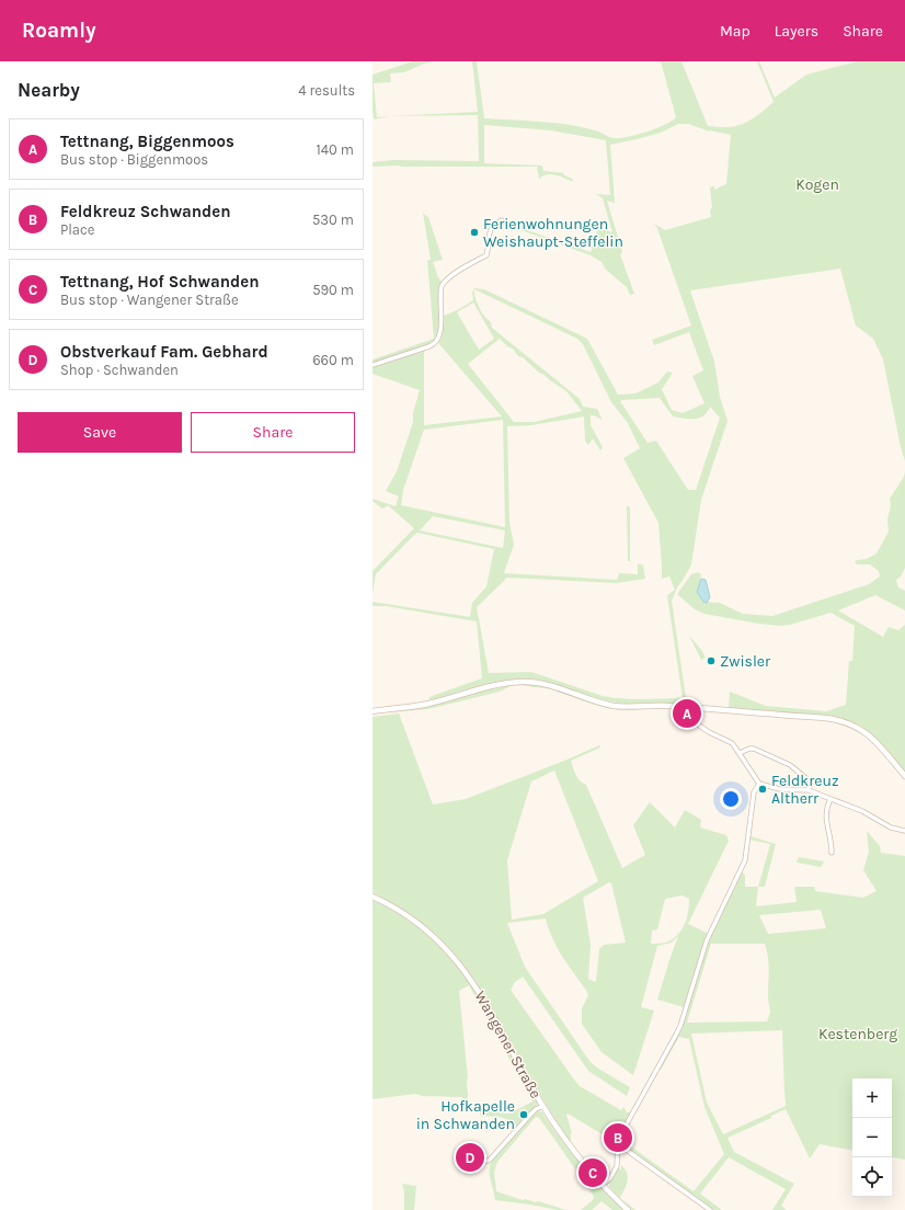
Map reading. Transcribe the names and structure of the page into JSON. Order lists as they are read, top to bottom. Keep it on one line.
{"streets":{"main road":["Wangener Straße"]},"parks":["Kogen","Kestenberg"],"places":["Ferienwohnungen Weishaupt-Steffelin","Zwisler","Feldkreuz Altherr","Hofkapelle in Schwanden"],"page":{"header":"Roamly","nav":["Map","Layers","Share"],"heading":["Nearby","4 results"],"list":[{"mark":"A","name":"Tettnang, Biggenmoos","note":"Bus stop · Biggenmoos","value":"140 m"},{"mark":"B","name":"Feldkreuz Schwanden","note":"Place","value":"530 m"},{"mark":"C","name":"Tettnang, Hof Schwanden","note":"Bus stop · Wangener Straße","value":"590 m"},{"mark":"D","name":"Obstverkauf Fam. Gebhard","note":"Shop · Schwanden","value":"660 m"}],"buttons":["Save","Share"],"pins":["A","B","D","C"],"map_buttons":["+","−"]}}
